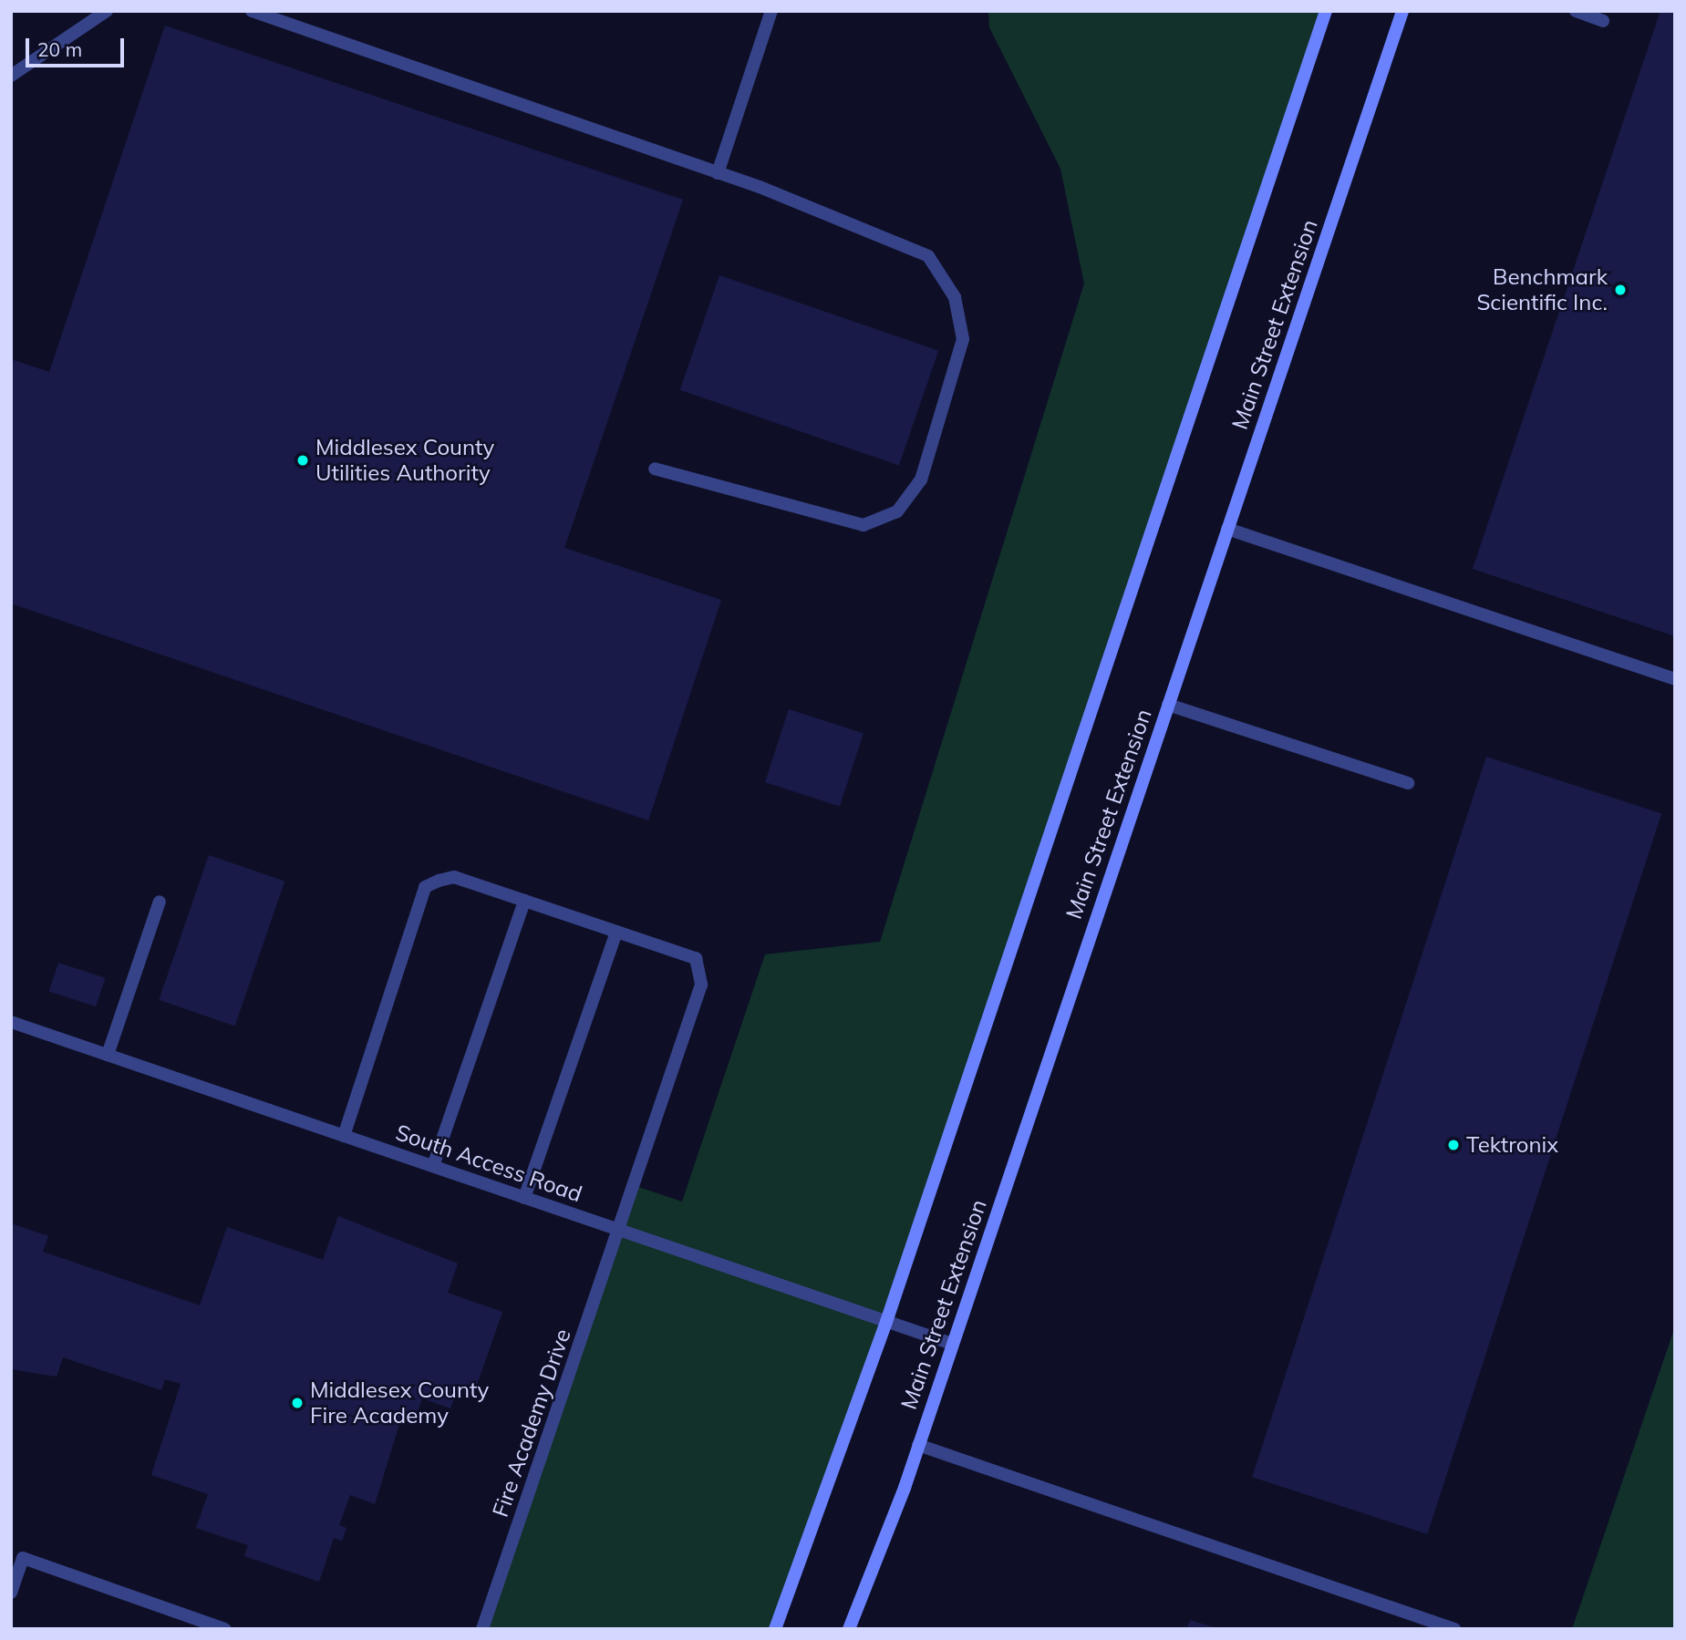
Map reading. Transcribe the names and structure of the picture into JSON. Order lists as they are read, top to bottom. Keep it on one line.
{"streets":{"main road":["Main Street Extension"],"lane":["South Access Road","Fire Academy Drive"]},"crossings":[["Main Street Extension","South Access Road"],["South Access Road","Fire Academy Drive"]],"places":["Benchmark Scientific Inc.","Middlesex County Utilities Authority","Tektronix","Middlesex County Fire Academy"],"scale_bar":"20 m"}
